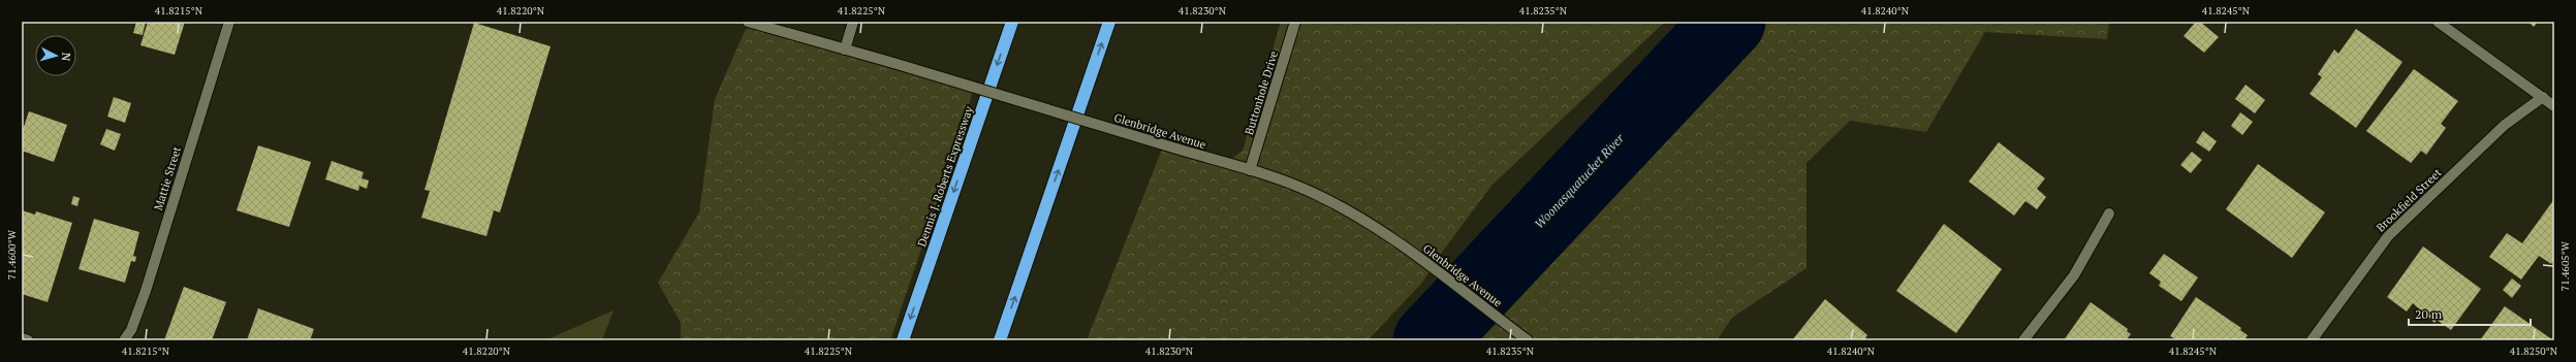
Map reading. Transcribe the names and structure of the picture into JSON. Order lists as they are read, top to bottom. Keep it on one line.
{"streets":{"highway":["Dennis J. Roberts Expressway"],"street":["Buttonhole Drive","Glenbridge Avenue","Mattie Street","Brookfield Street"]},"crossings":[["Buttonhole Drive","Glenbridge Avenue"]],"water":["Woonasquatucket River"],"scale_bar":"20 m","north":"right","coordinates":["41.8215°N","41.8220°N","41.8225°N","41.8230°N","41.8235°N","41.8240°N","41.8245°N","71.4600°W","71.4605°W","41.8250°N"]}
